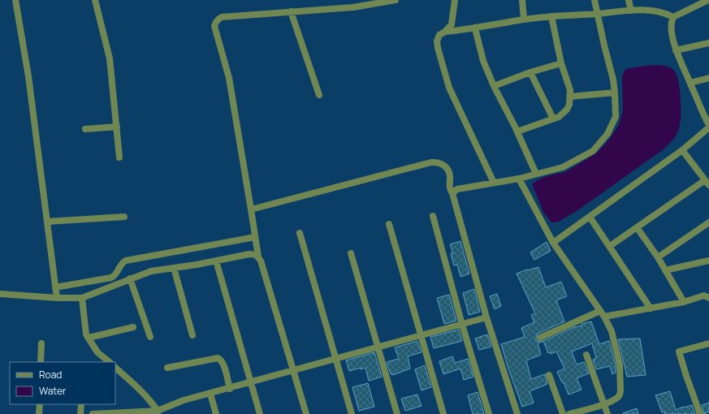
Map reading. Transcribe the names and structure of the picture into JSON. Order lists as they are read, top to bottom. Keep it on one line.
{"legend":["Road","Water"]}
